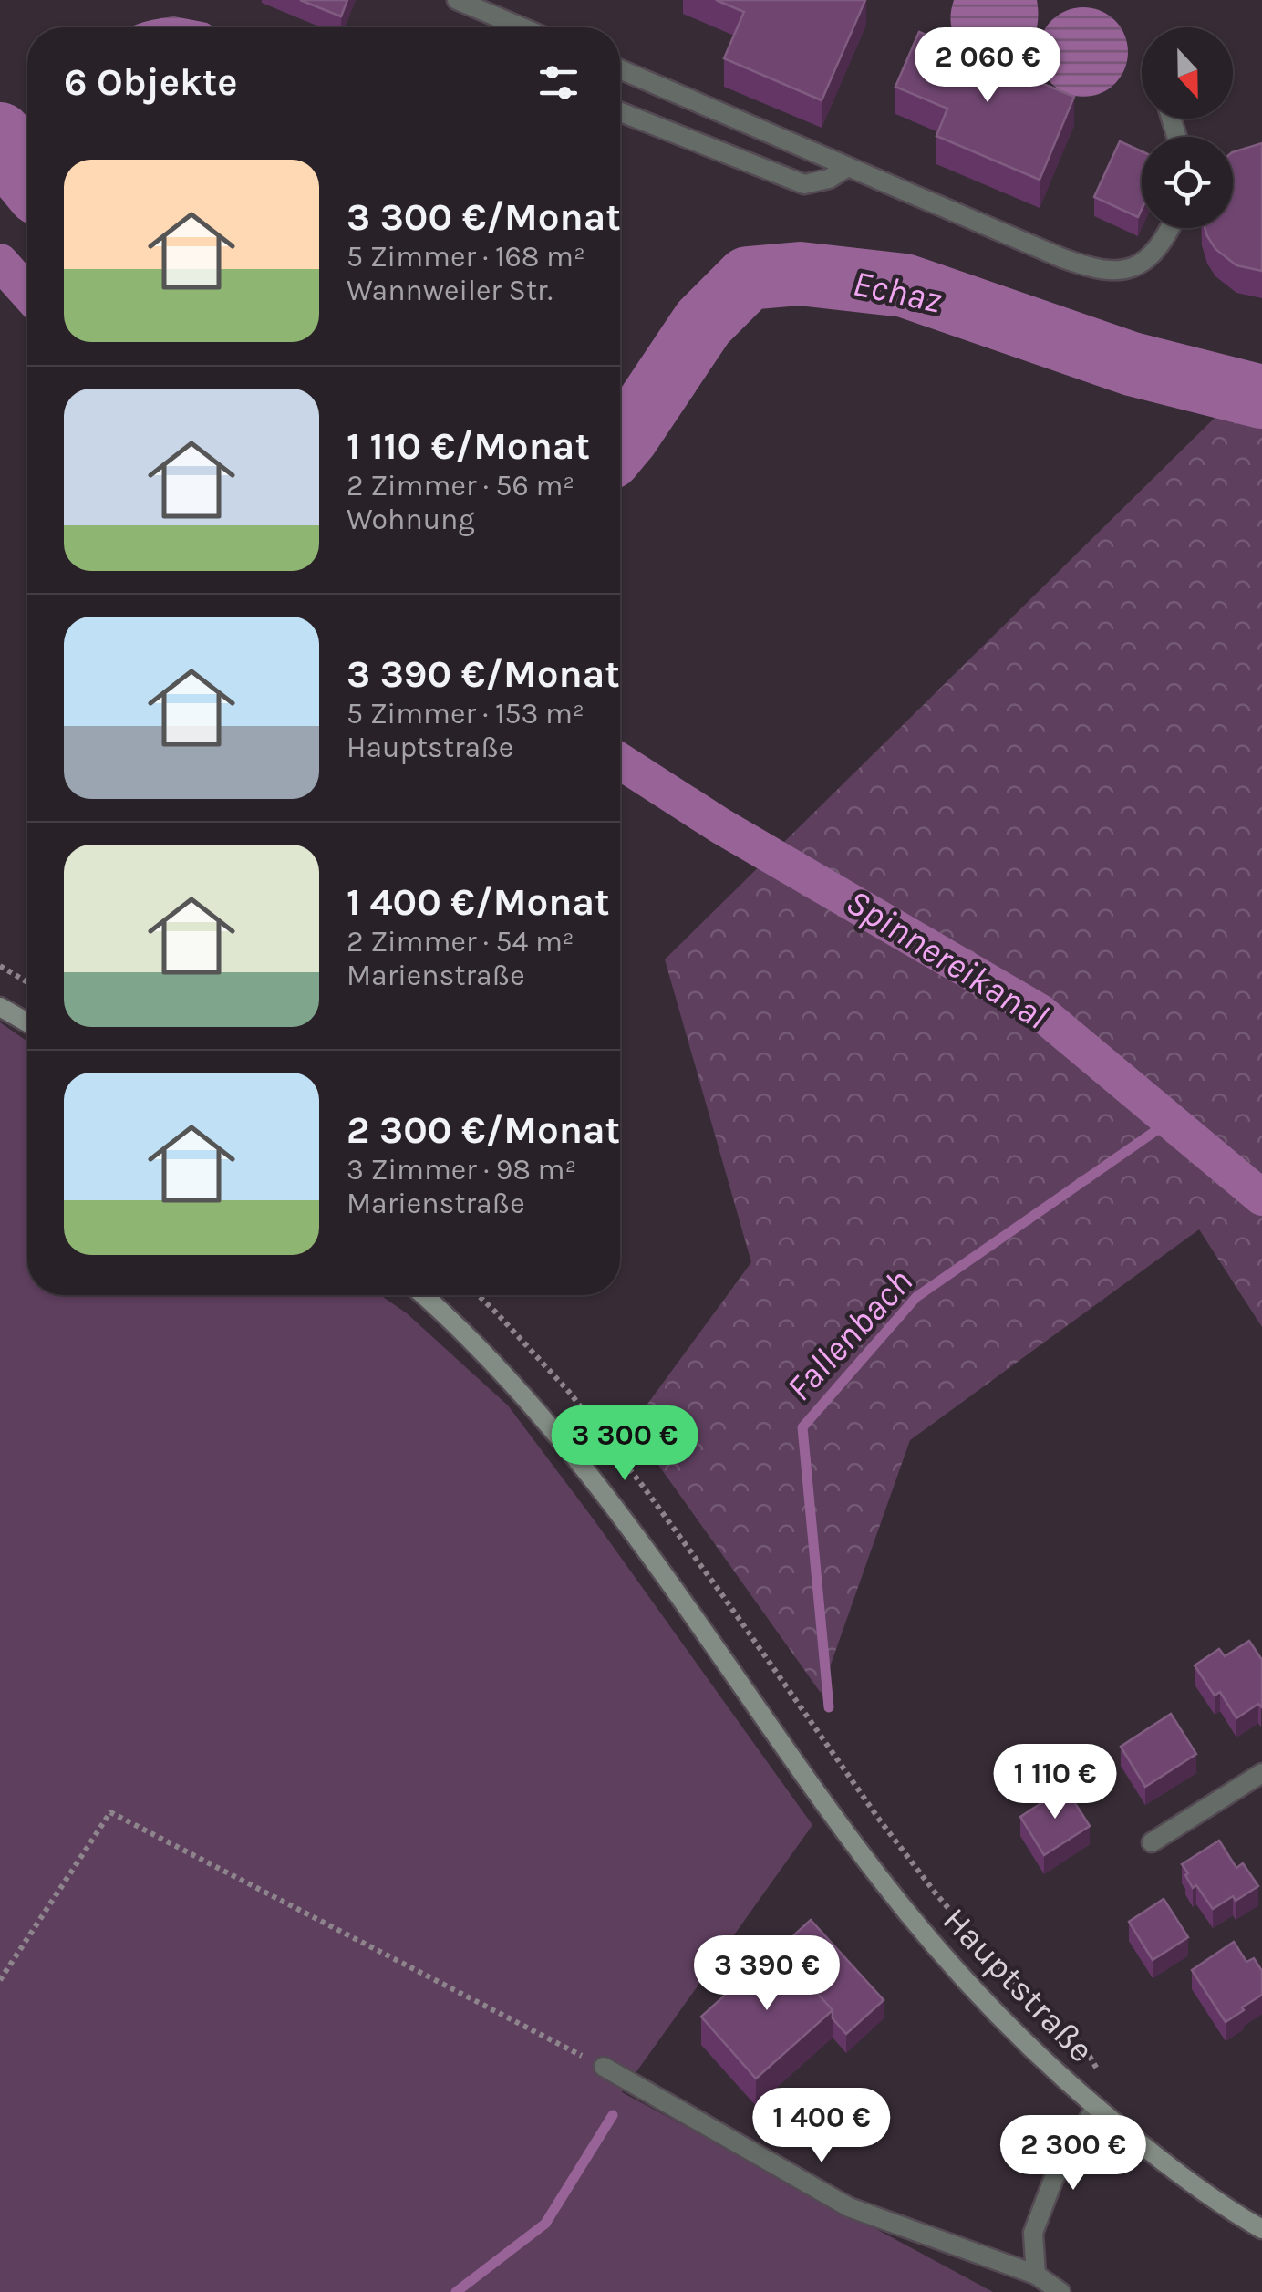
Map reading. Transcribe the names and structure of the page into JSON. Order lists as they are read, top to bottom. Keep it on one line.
{"streets":{"main road":["Hauptstraße"]},"water":["Echaz","Spinnereikanal","Fallenbach"],"north":"bottom","page":{"price":["2 060 €","3 300 €","1 110 €","3 390 €","1 400 €","2 300 €"],"heading":"6 Objekte","list":[{"name":"3 300 €/Monat","note":"5 Zimmer · 168 m² · Wannweiler Str."},{"name":"1 110 €/Monat","note":"2 Zimmer · 56 m² · Wohnung"},{"name":"3 390 €/Monat","note":"5 Zimmer · 153 m² · Hauptstraße"},{"name":"1 400 €/Monat","note":"2 Zimmer · 54 m² · Marienstraße"},{"name":"2 300 €/Monat","note":"3 Zimmer · 98 m² · Marienstraße"}]}}
